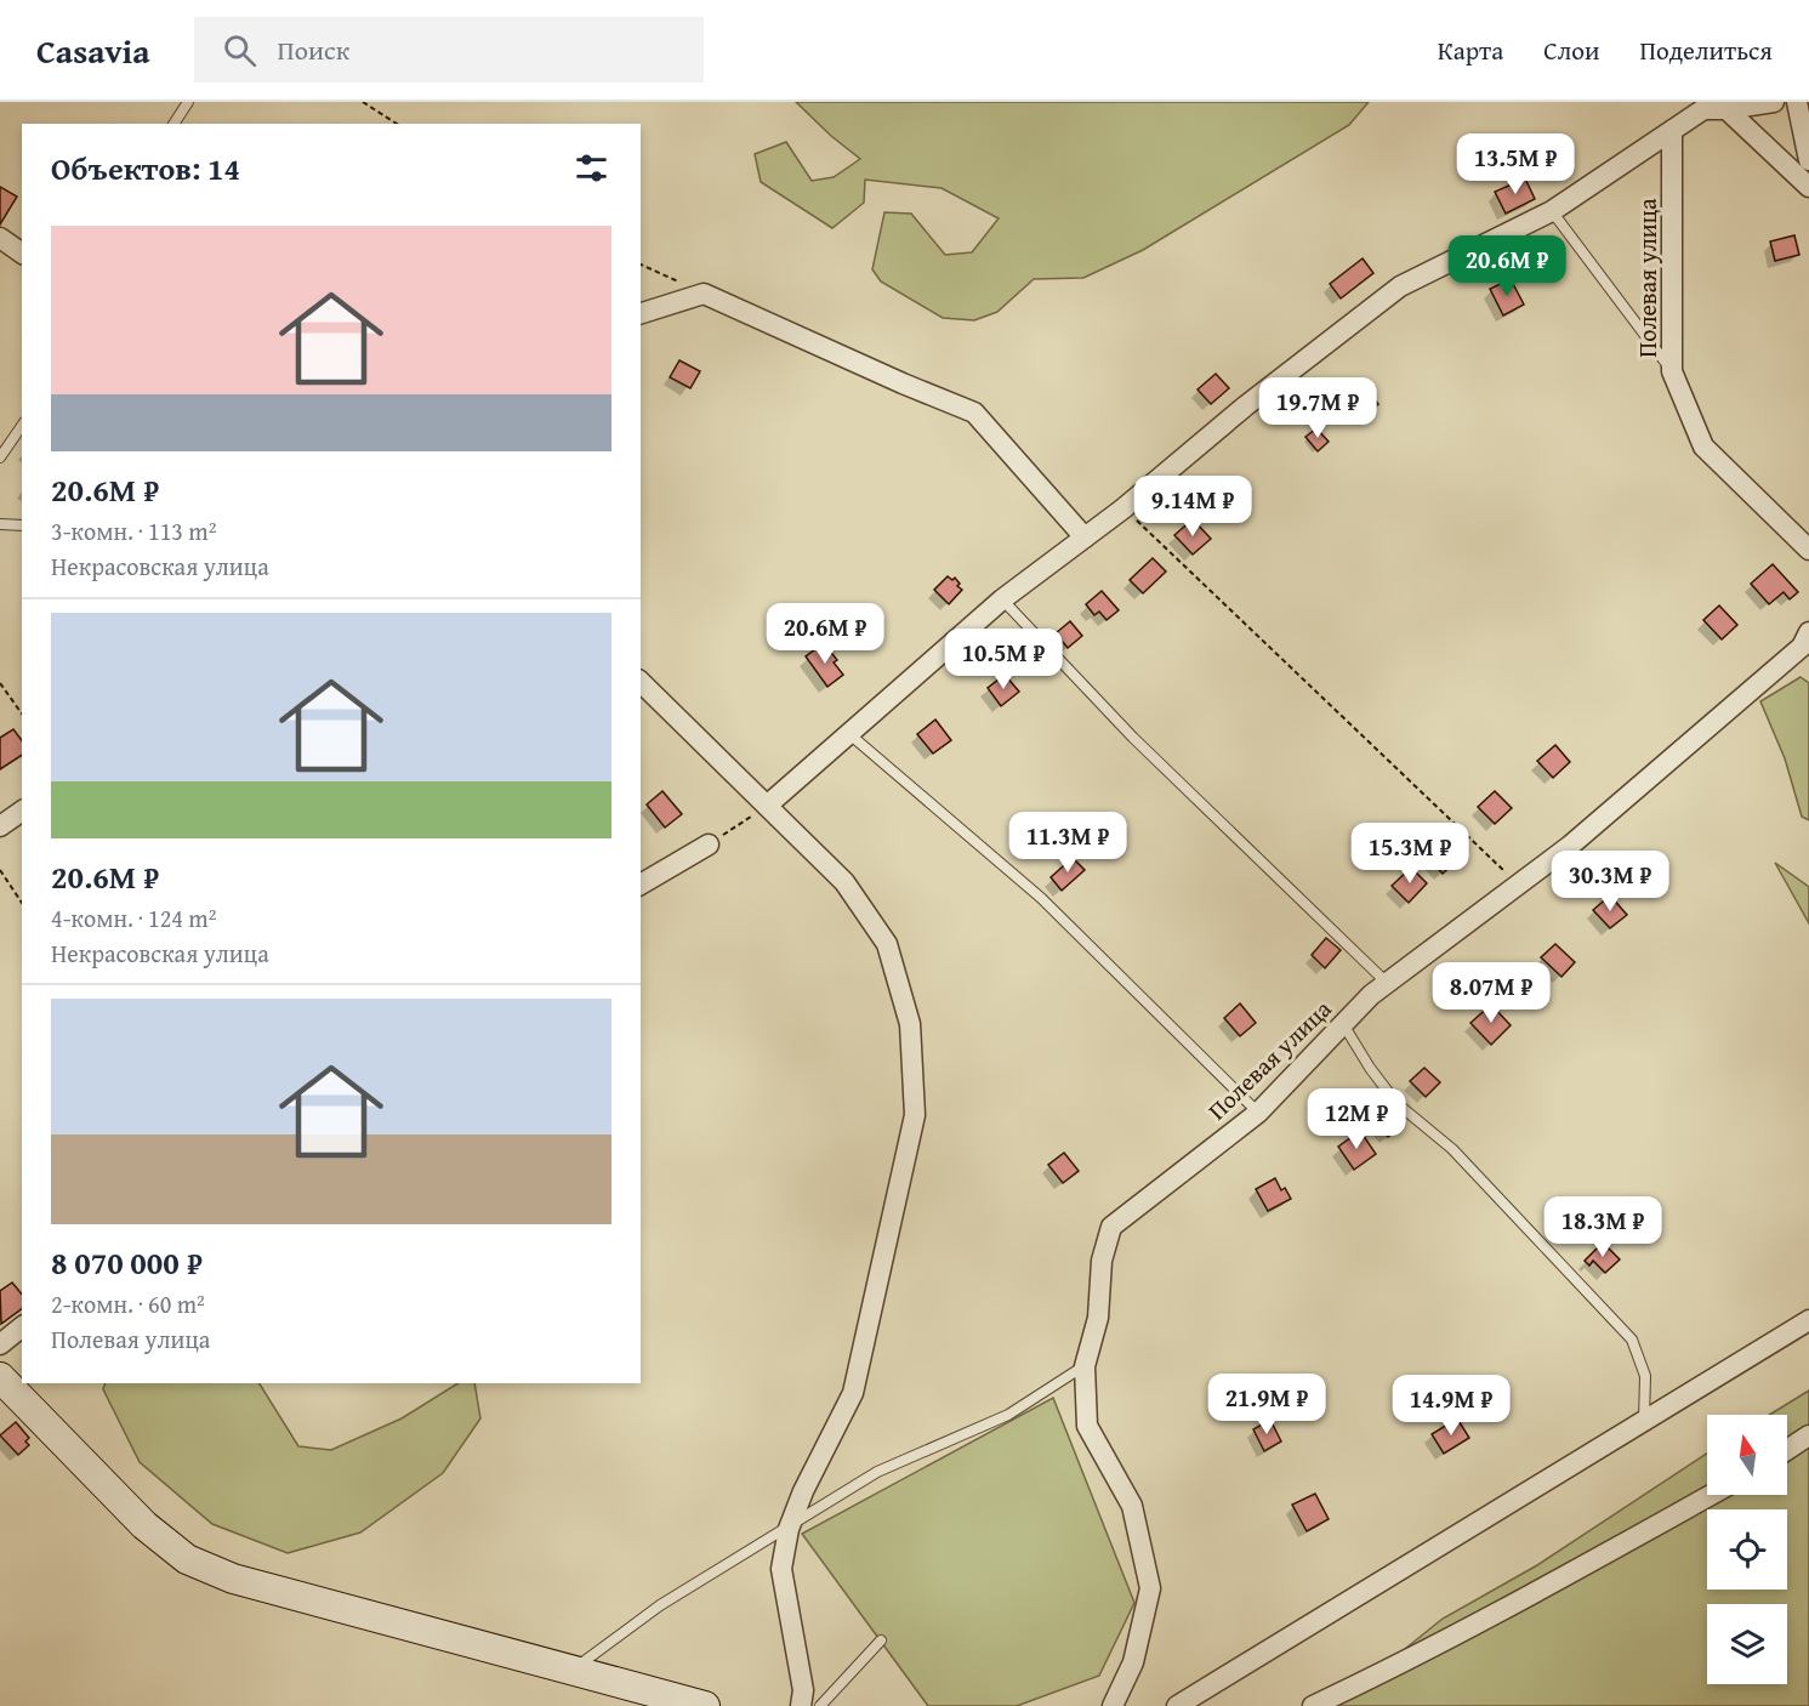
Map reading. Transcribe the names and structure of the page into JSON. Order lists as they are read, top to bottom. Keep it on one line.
{"streets":{"street":["Полевая улица"]},"north":"top","page":{"header":"Casavia","search":"Поиск","nav":["Карта","Слои","Поделиться"],"heading":"Объектов: 14","price":["13.5M ₽","20.6M ₽","19.7M ₽","9.14M ₽","20.6M ₽","10.5M ₽","11.3M ₽","15.3M ₽","30.3M ₽","8.07M ₽","12M ₽","18.3M ₽","21.9M ₽","14.9M ₽"],"list":[{"name":"20.6M ₽","note":"3-комн. · 113 m² · Некрасовская улица"},{"name":"20.6M ₽","note":"4-комн. · 124 m² · Некрасовская улица"},{"name":"8 070 000 ₽","note":"2-комн. · 60 m² · Полевая улица"}]}}
